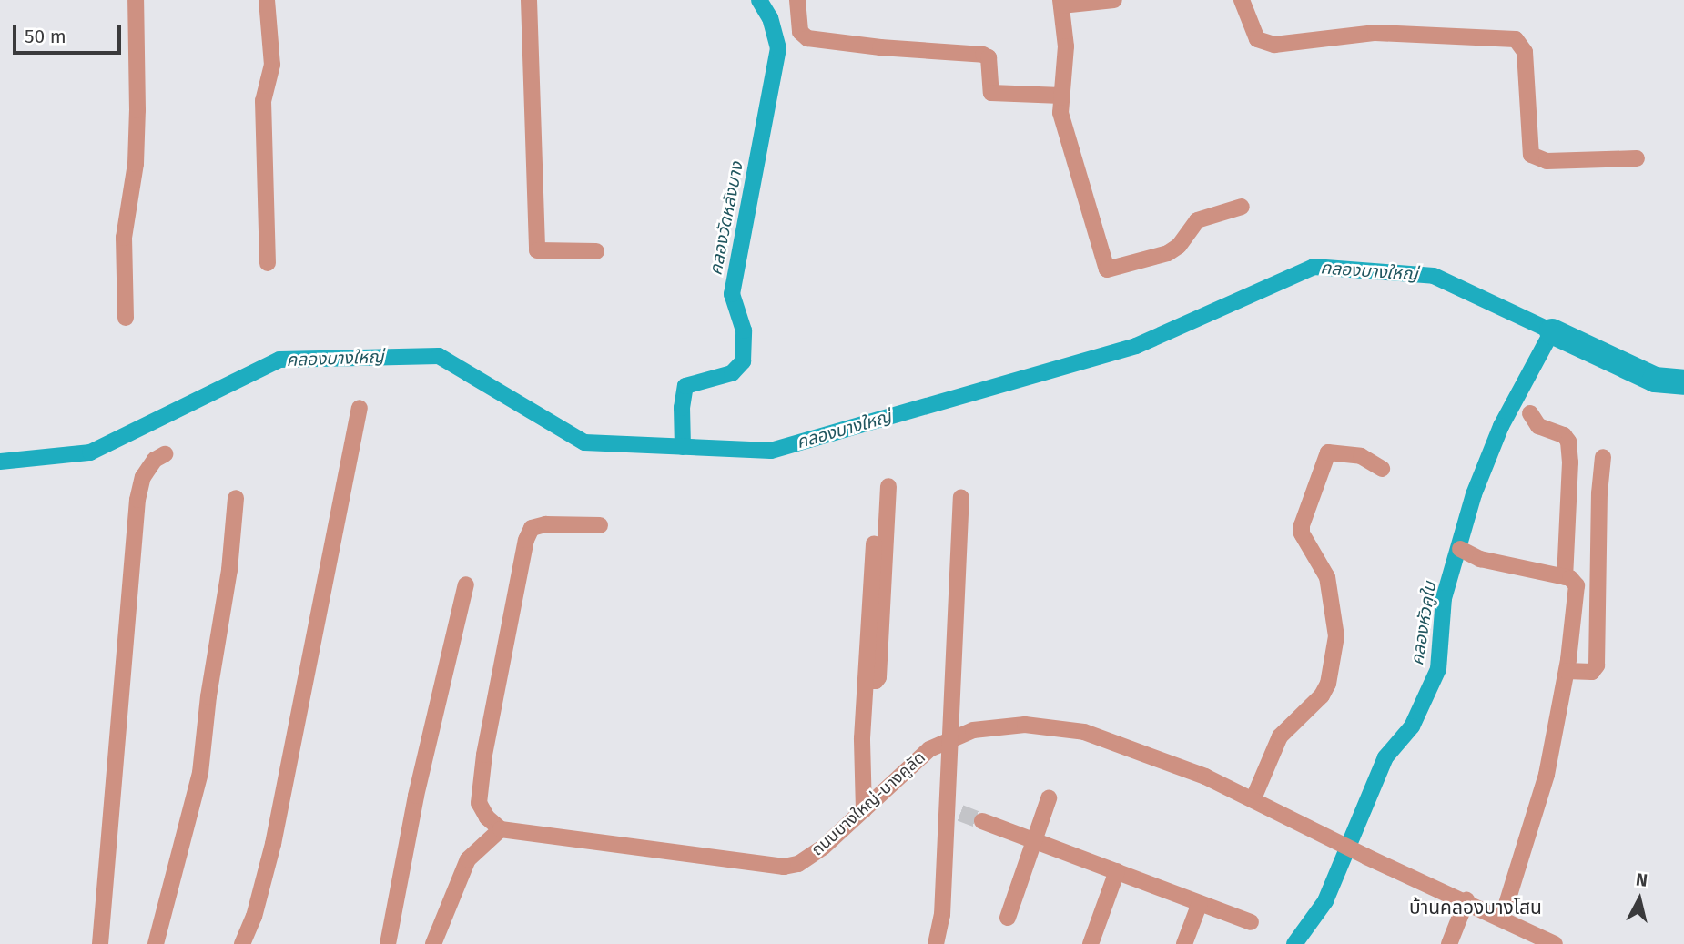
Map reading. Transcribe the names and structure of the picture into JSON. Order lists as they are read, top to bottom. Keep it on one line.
{"streets":{"street":["ถนนบางใหญ่-บางคูลัด"]},"districts":["บ้านคลองบางโสน"],"water":["คลองวัดหลังบาง","คลองบางใหญ่","คลองหัวคูใน"],"scale_bar":"50 m","north":"top"}
